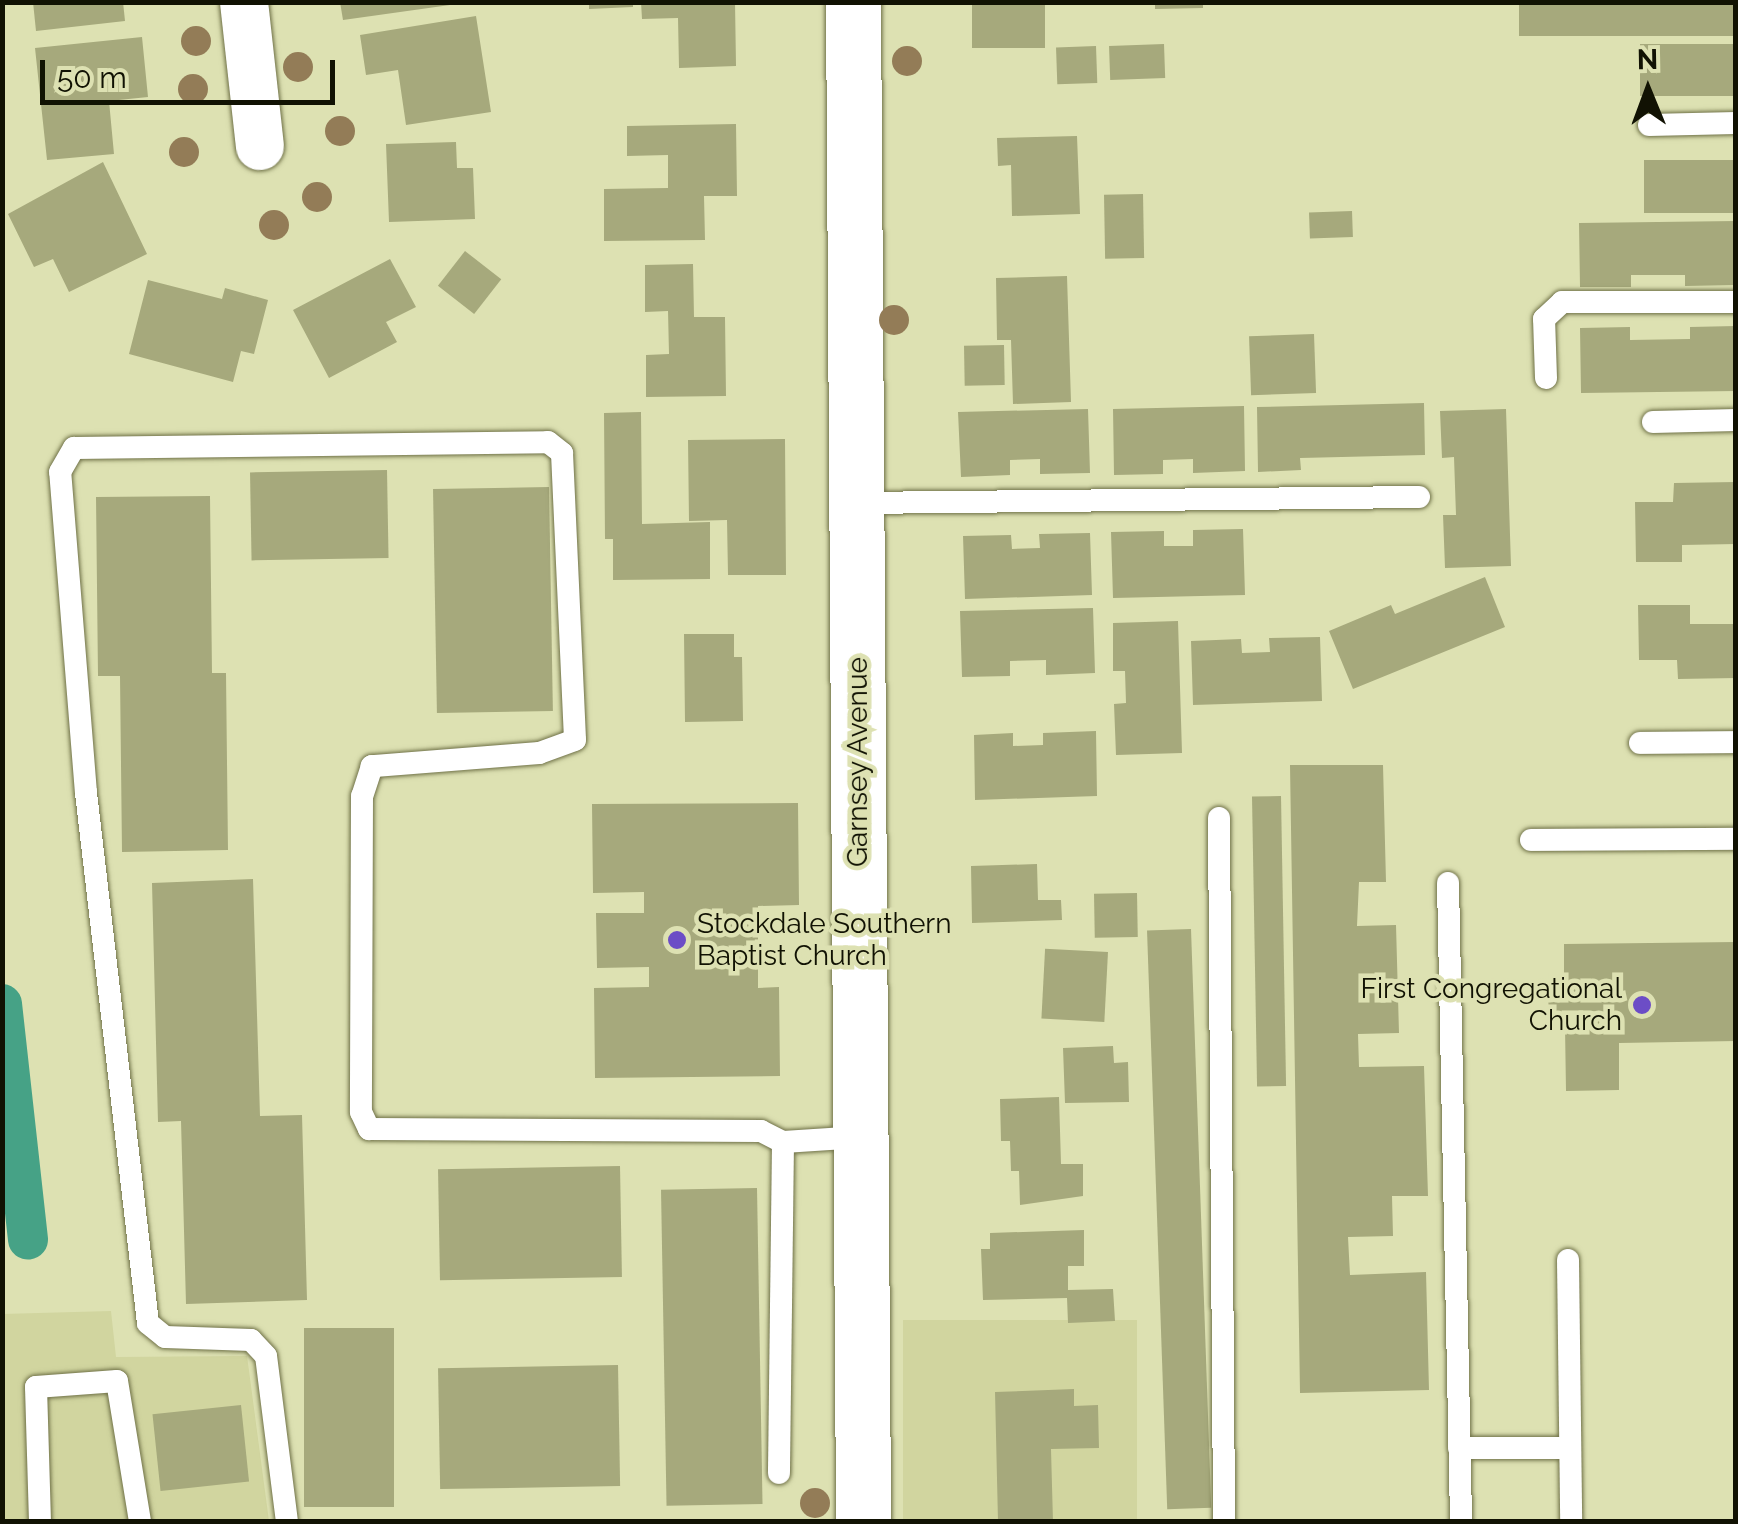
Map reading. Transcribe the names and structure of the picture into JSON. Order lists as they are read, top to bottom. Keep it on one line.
{"streets":{"street":["Garnsey Avenue"]},"places":["Stockdale Southern Baptist Church","First Congregational Church"],"scale_bar":"50 m","north":"top"}
